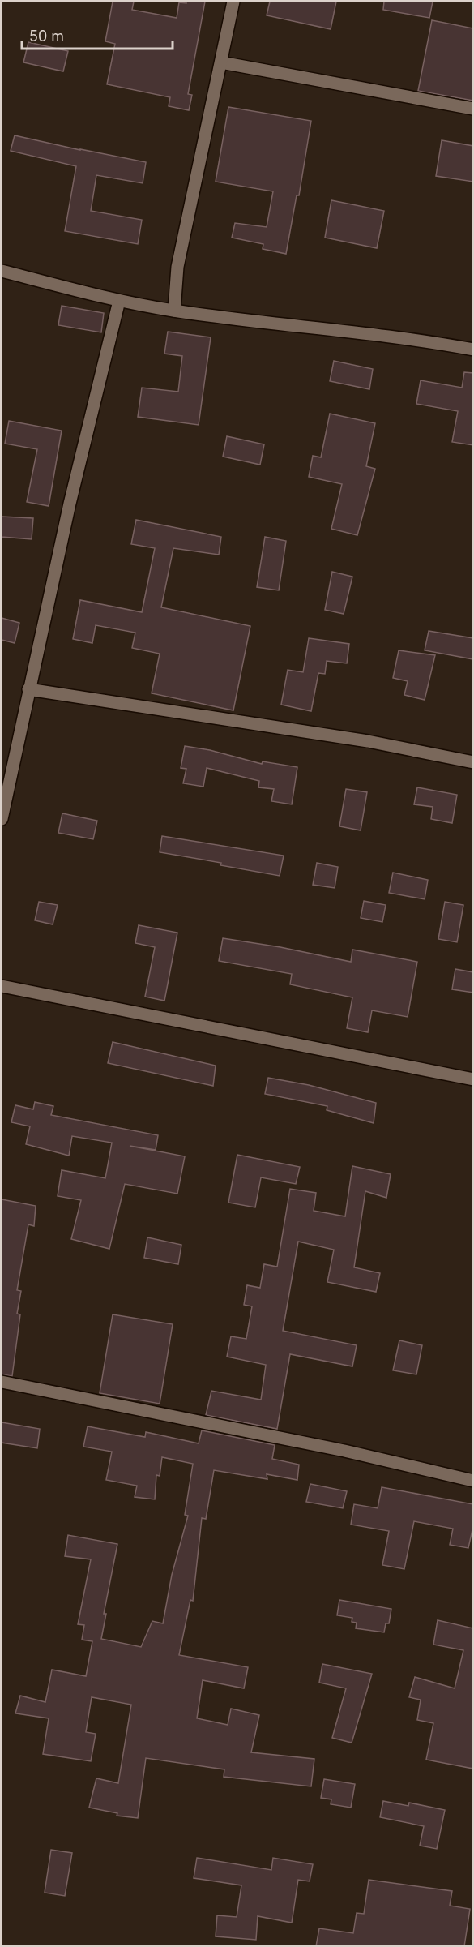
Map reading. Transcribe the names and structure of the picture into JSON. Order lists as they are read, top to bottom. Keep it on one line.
{"scale_bar":"50 m"}
